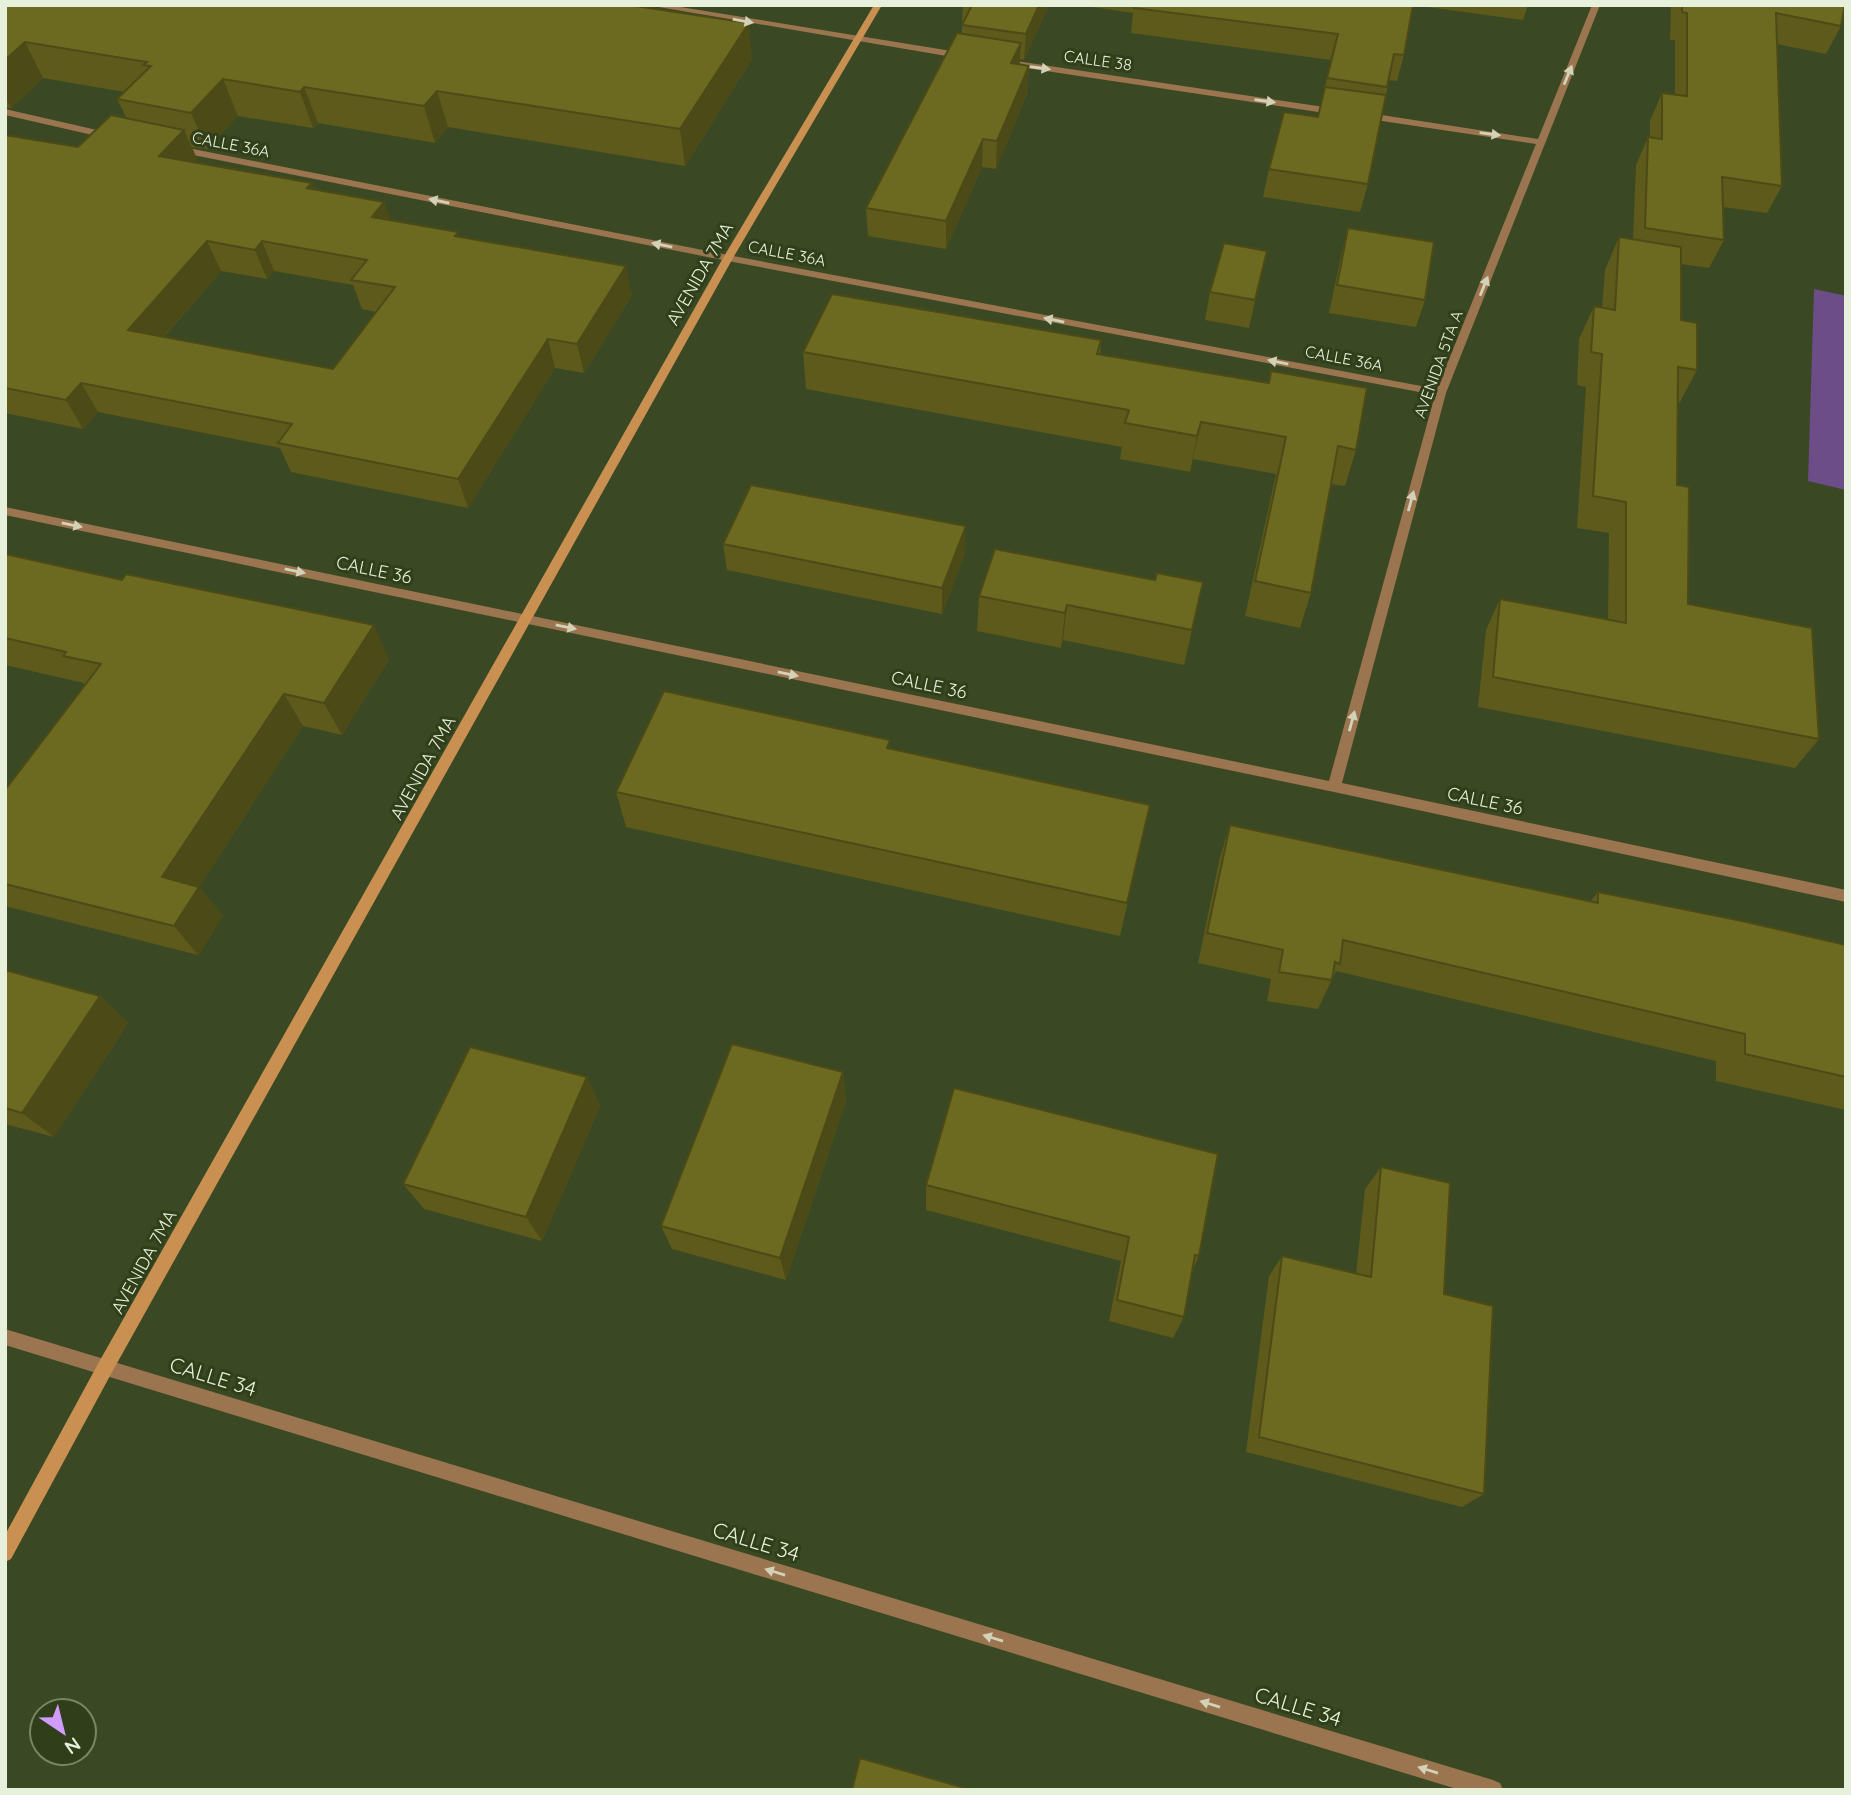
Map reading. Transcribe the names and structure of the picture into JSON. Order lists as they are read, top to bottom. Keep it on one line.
{"streets":{"main road":["AVENIDA 7MA"],"street":["CALLE 38","CALLE 36A","AVENIDA 5TA A","CALLE 36","CALLE 34"]},"crossings":[["CALLE 38","AVENIDA 5TA A"],["CALLE 36A","AVENIDA 7MA"],["CALLE 36A","AVENIDA 5TA A"],["AVENIDA 7MA","CALLE 36"],["AVENIDA 7MA","CALLE 34"],["AVENIDA 5TA A","CALLE 36"]],"one_way":["CALLE 38","CALLE 36A","AVENIDA 5TA A","CALLE 36","CALLE 34"],"north":"bottom right"}
